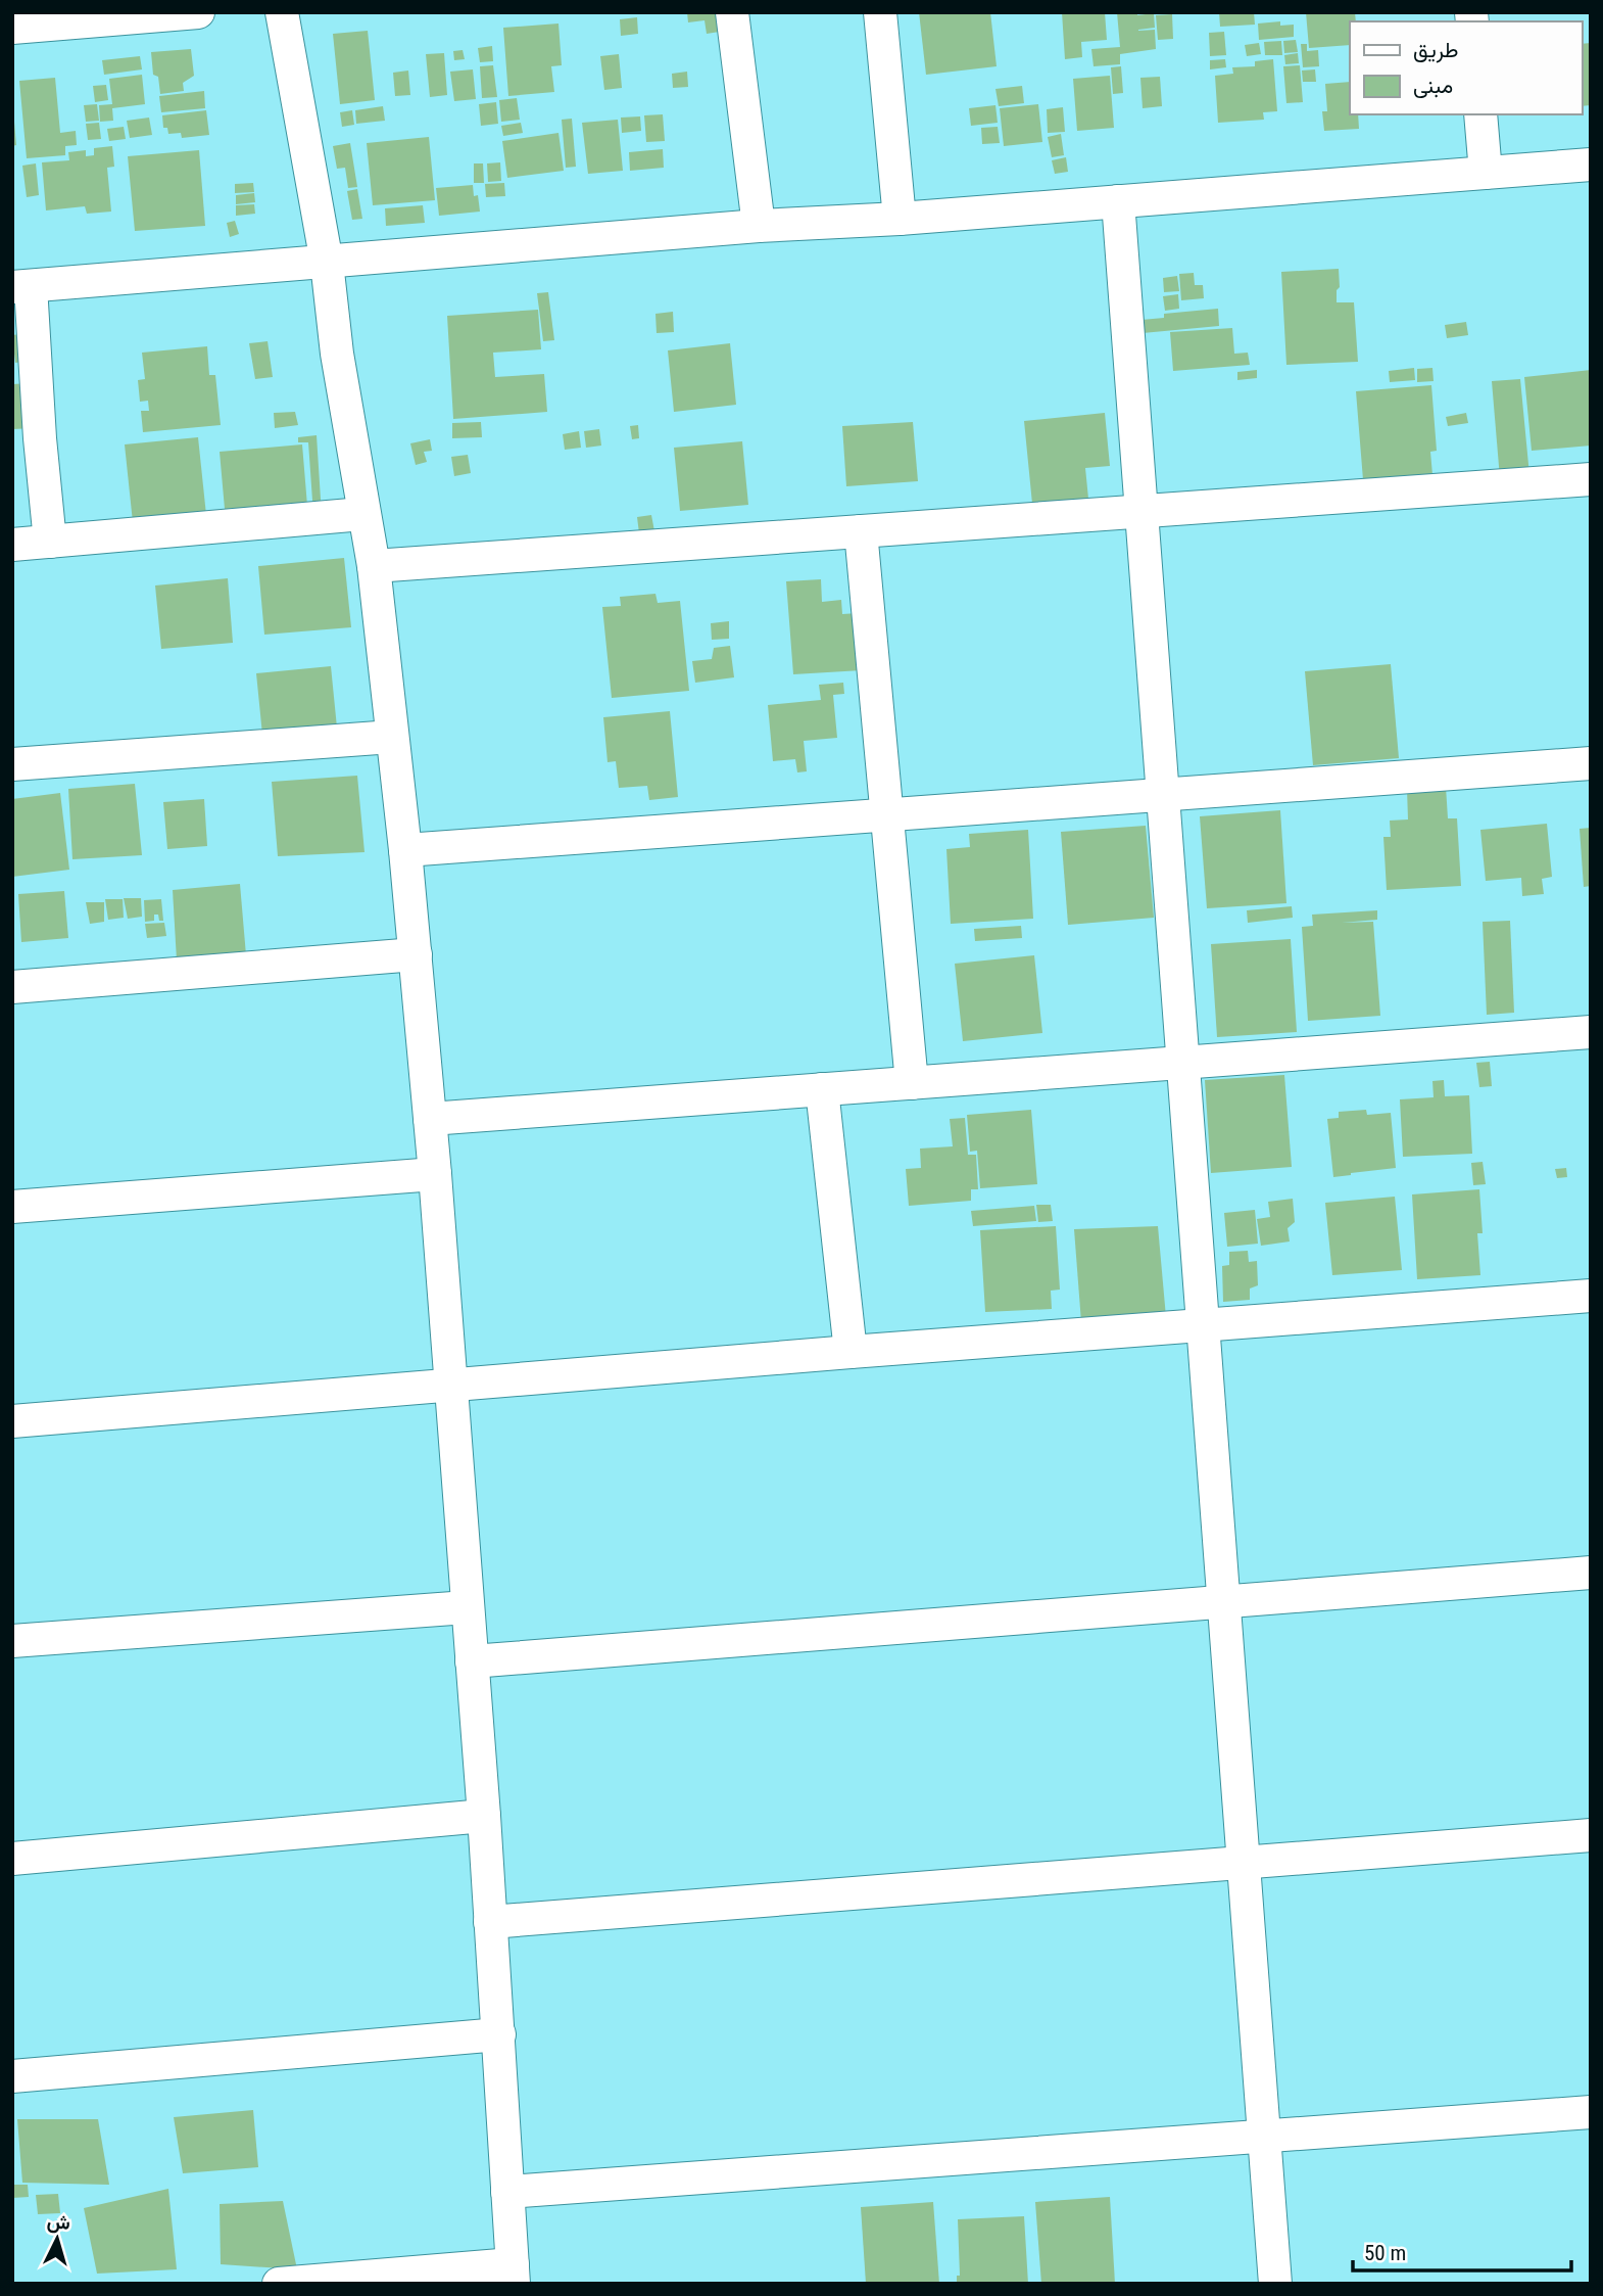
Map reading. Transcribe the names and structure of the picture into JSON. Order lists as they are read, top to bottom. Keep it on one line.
{"legend":["طريق","مبنى"],"scale_bar":"50 m","north":"top"}
